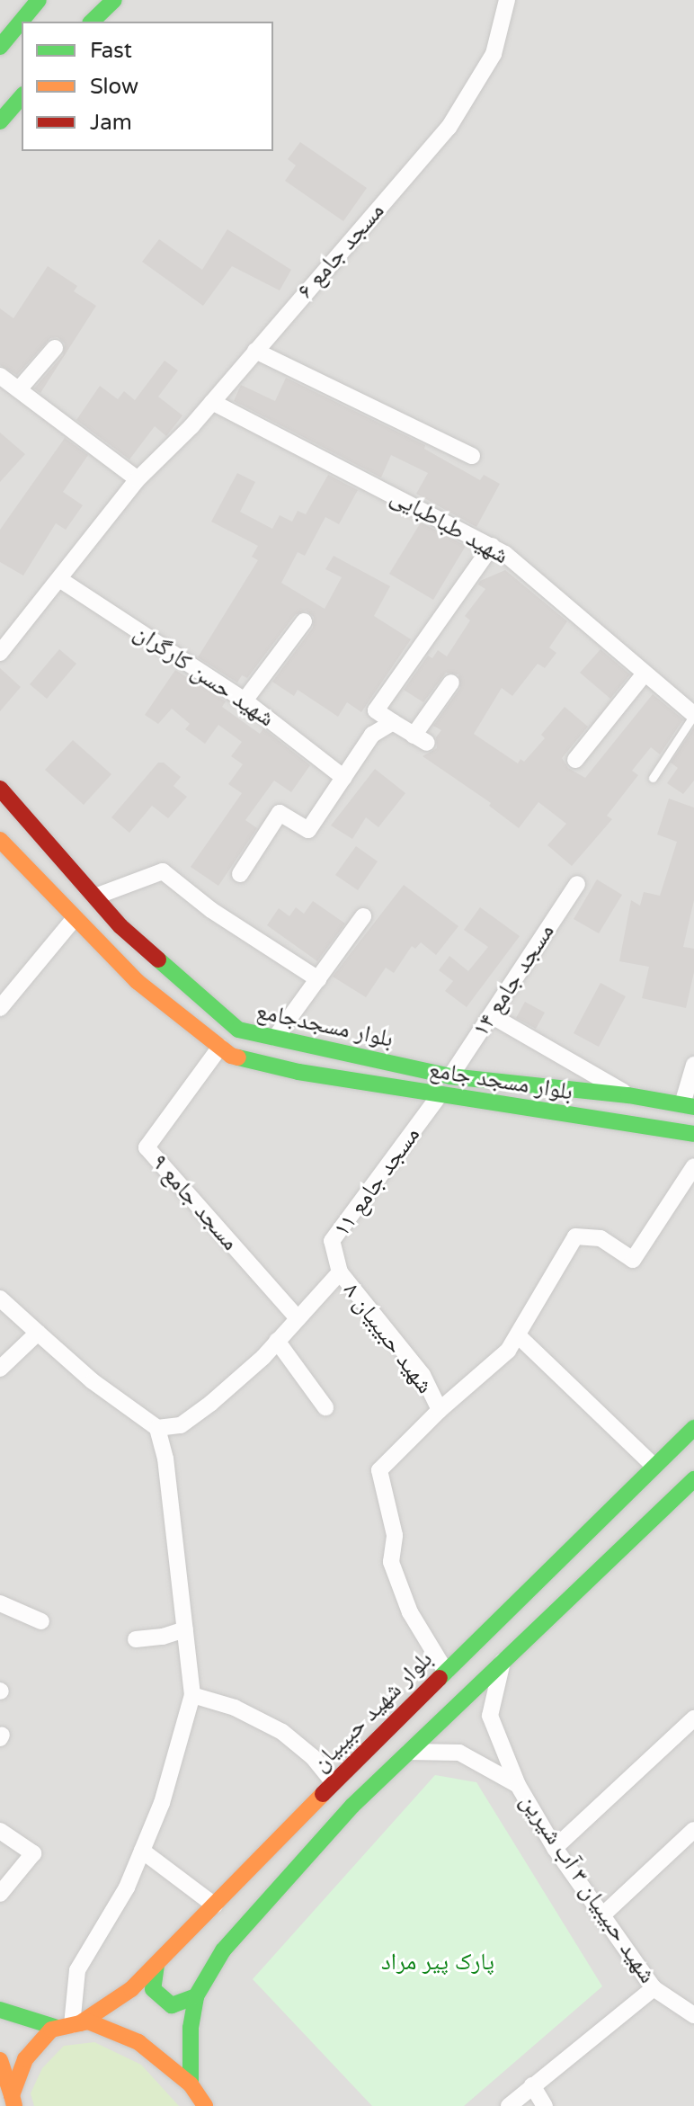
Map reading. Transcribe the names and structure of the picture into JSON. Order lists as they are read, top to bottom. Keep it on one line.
{"streets":{"main road":["بلوار مسجدجامع","بلوار مسجد جامع","بلوار شهید حبیبیان"],"street":["مسجد جامع ۶","شهید طباطبایی","شهید حسن کارگران","مسجد جامع ۱۴","مسجد جامع ۱۱","مسجد جامع ۹","شهید حبیبیان ۸","شهید حبیبیان ۳ آب شیرین"]},"crossings":[["مسجد جامع ۶","شهید طباطبایی"],["مسجد جامع ۶","شهید حسن کارگران"],["مسجد جامع ۱۴","بلوار مسجدجامع"],["بلوار مسجد جامع","مسجد جامع ۱۱"],["بلوار مسجد جامع","مسجد جامع ۹"],["مسجد جامع ۱۱","شهید حبیبیان ۸"],["مسجد جامع ۹","شهید حبیبیان ۸"]],"parks":["پارک پیر مراد"],"legend":["Fast","Slow","Jam"]}
